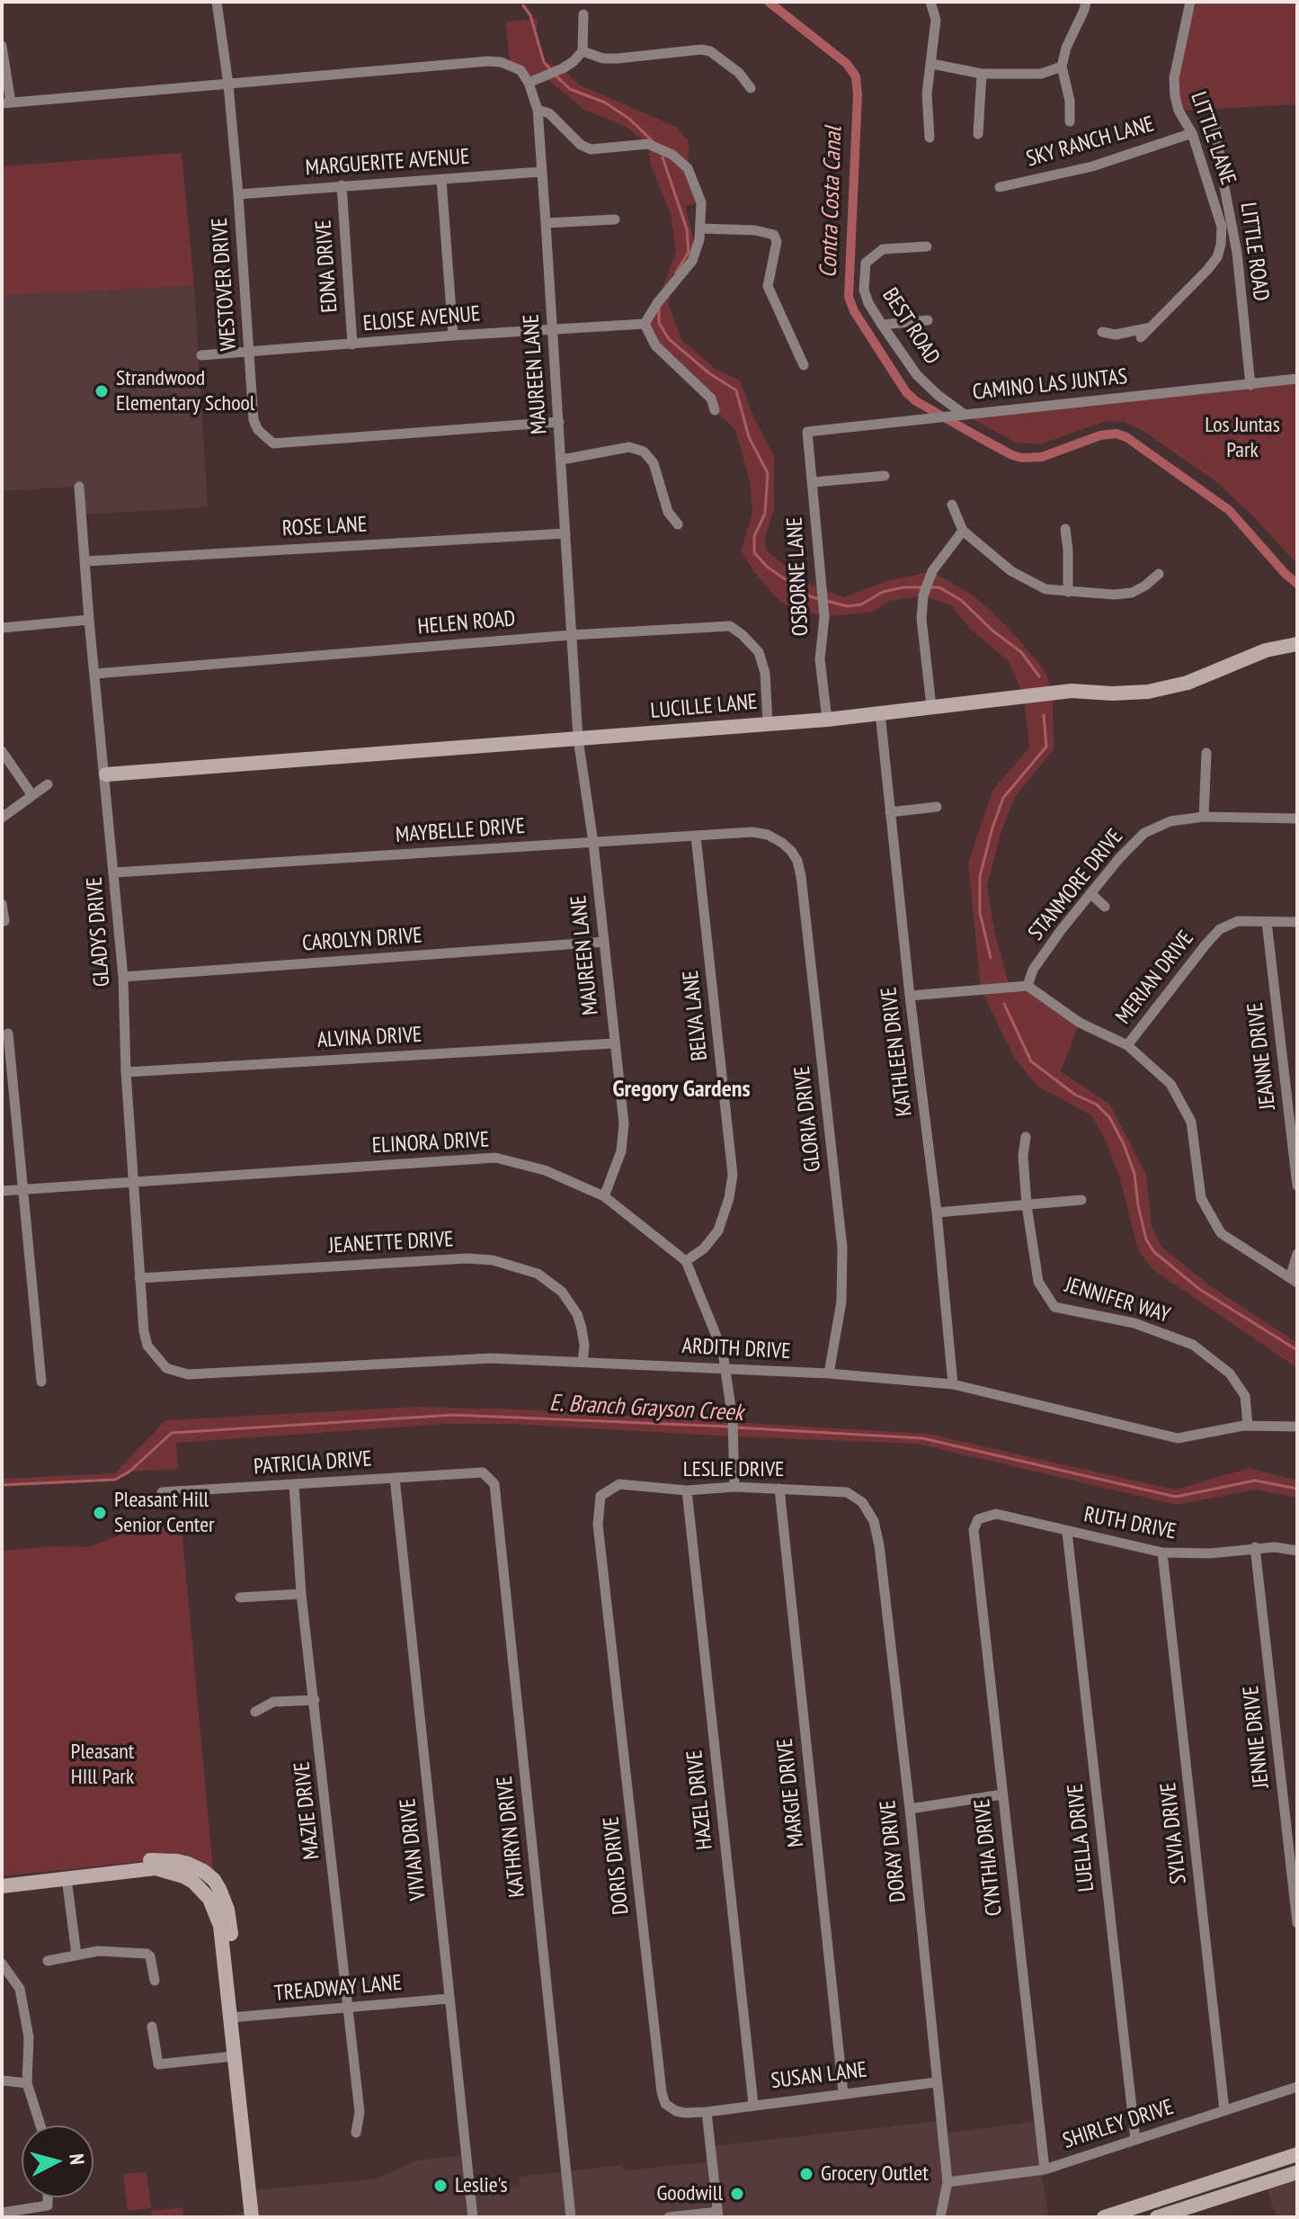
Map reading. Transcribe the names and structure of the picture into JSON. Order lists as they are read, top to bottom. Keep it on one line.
{"streets":{"street":["LITTLE LANE","SKY RANCH LANE","MARGUERITE AVENUE","LITTLE ROAD","EDNA DRIVE","WESTOVER DRIVE","ELOISE AVENUE","BEST ROAD","MAUREEN LANE","CAMINO LAS JUNTAS","ROSE LANE","OSBORNE LANE","HELEN ROAD","LUCILLE LANE","MAYBELLE DRIVE","STANMORE DRIVE","GLADYS DRIVE","CAROLYN DRIVE","MERIAN DRIVE","BELVA LANE","ALVINA DRIVE","KATHLEEN DRIVE","JEANNE DRIVE","GLORIA DRIVE","ELINORA DRIVE","JEANETTE DRIVE","JENNIFER WAY","ARDITH DRIVE","PATRICIA DRIVE","LESLIE DRIVE","RUTH DRIVE","JENNIE DRIVE","MARGIE DRIVE","HAZEL DRIVE","MAZIE DRIVE","SYLVIA DRIVE","KATHRYN DRIVE","LUELLA DRIVE","VIVIAN DRIVE","DORAY DRIVE","CYNTHIA DRIVE","DORIS DRIVE","TREADWAY LANE","SUSAN LANE","SHIRLEY DRIVE"]},"crossings":[["LITTLE LANE","SKY RANCH LANE"],["MARGUERITE AVENUE","EDNA DRIVE"],["MARGUERITE AVENUE","WESTOVER DRIVE"],["MARGUERITE AVENUE","MAUREEN LANE"],["LITTLE ROAD","CAMINO LAS JUNTAS"],["EDNA DRIVE","ELOISE AVENUE"],["WESTOVER DRIVE","ELOISE AVENUE"],["WESTOVER DRIVE","MAUREEN LANE"],["ELOISE AVENUE","MAUREEN LANE"],["BEST ROAD","CAMINO LAS JUNTAS"],["MAUREEN LANE","ROSE LANE"],["MAUREEN LANE","HELEN ROAD"],["MAUREEN LANE","LUCILLE LANE"],["MAUREEN LANE","MAYBELLE DRIVE"],["MAUREEN LANE","CAROLYN DRIVE"],["MAUREEN LANE","ALVINA DRIVE"],["MAUREEN LANE","ELINORA DRIVE"],["CAMINO LAS JUNTAS","OSBORNE LANE"],["ROSE LANE","GLADYS DRIVE"],["OSBORNE LANE","LUCILLE LANE"],["HELEN ROAD","LUCILLE LANE"],["HELEN ROAD","GLADYS DRIVE"],["LUCILLE LANE","GLADYS DRIVE"],["LUCILLE LANE","KATHLEEN DRIVE"],["MAYBELLE DRIVE","GLADYS DRIVE"],["MAYBELLE DRIVE","BELVA LANE"],["MAYBELLE DRIVE","GLORIA DRIVE"],["GLADYS DRIVE","CAROLYN DRIVE"],["GLADYS DRIVE","ALVINA DRIVE"],["GLADYS DRIVE","ELINORA DRIVE"],["GLADYS DRIVE","JEANETTE DRIVE"],["GLADYS DRIVE","ARDITH DRIVE"],["MERIAN DRIVE","JEANNE DRIVE"],["BELVA LANE","ELINORA DRIVE"],["KATHLEEN DRIVE","ARDITH DRIVE"],["GLORIA DRIVE","ARDITH DRIVE"],["ELINORA DRIVE","ARDITH DRIVE"],["ELINORA DRIVE","LESLIE DRIVE"],["JEANETTE DRIVE","ARDITH DRIVE"],["JENNIFER WAY","ARDITH DRIVE"],["PATRICIA DRIVE","MAZIE DRIVE"],["PATRICIA DRIVE","KATHRYN DRIVE"],["PATRICIA DRIVE","VIVIAN DRIVE"],["LESLIE DRIVE","MARGIE DRIVE"],["LESLIE DRIVE","HAZEL DRIVE"],["LESLIE DRIVE","DORAY DRIVE"],["LESLIE DRIVE","DORIS DRIVE"],["RUTH DRIVE","JENNIE DRIVE"],["RUTH DRIVE","SYLVIA DRIVE"],["RUTH DRIVE","LUELLA DRIVE"],["RUTH DRIVE","CYNTHIA DRIVE"],["MARGIE DRIVE","SUSAN LANE"],["HAZEL DRIVE","SUSAN LANE"],["MAZIE DRIVE","TREADWAY LANE"],["SYLVIA DRIVE","SHIRLEY DRIVE"],["LUELLA DRIVE","SHIRLEY DRIVE"],["VIVIAN DRIVE","TREADWAY LANE"],["DORAY DRIVE","SUSAN LANE"],["DORAY DRIVE","SHIRLEY DRIVE"],["CYNTHIA DRIVE","SHIRLEY DRIVE"],["DORIS DRIVE","SUSAN LANE"]],"districts":["Gregory Gardens"],"water":["Contra Costa Canal","E. Branch Grayson Creek"],"parks":["Los Juntas Park","Pleasant HIll Park"],"places":["Strandwood Elementary School","Pleasant Hill Senior Center","Grocery Outlet","Leslie's","Goodwill"],"north":"right"}
